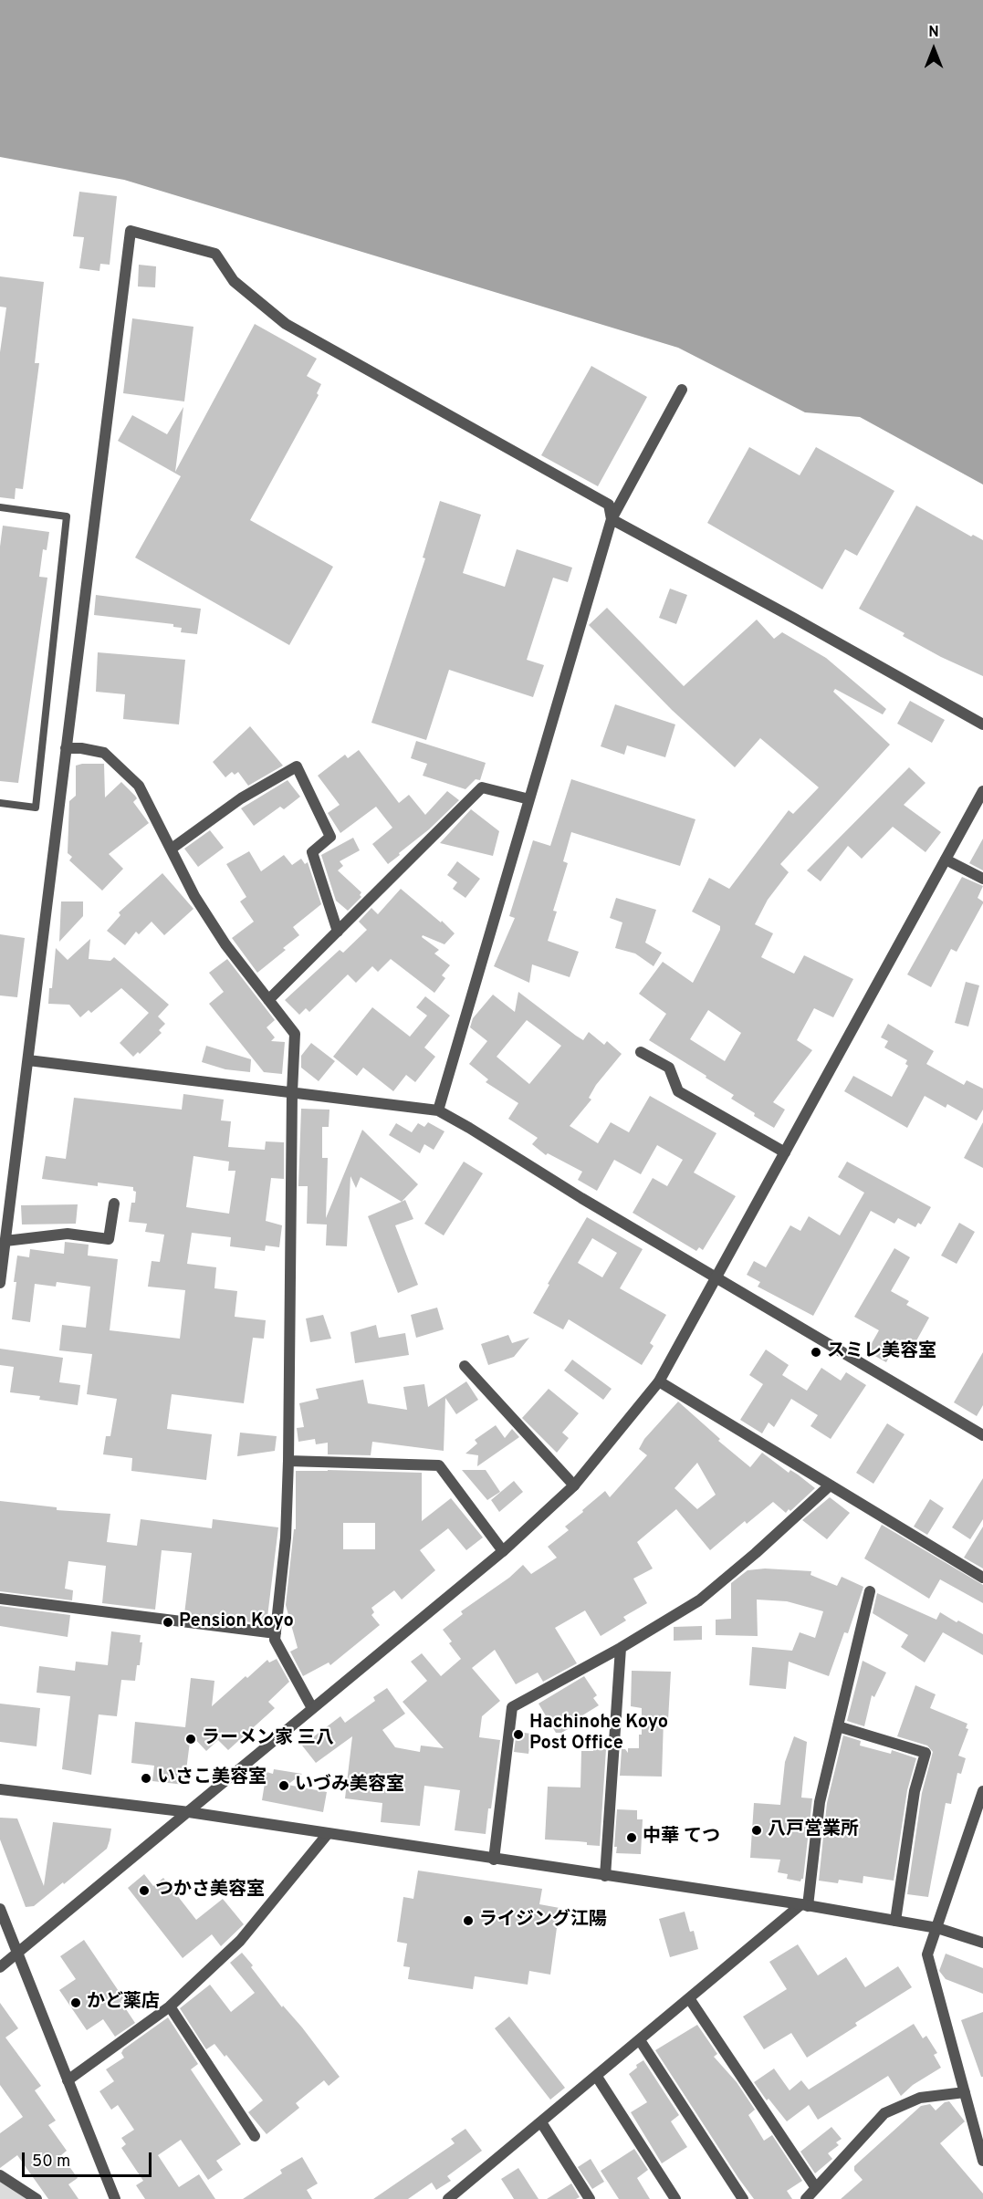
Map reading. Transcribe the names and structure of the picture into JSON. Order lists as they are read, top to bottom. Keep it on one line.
{"places":["スミレ美容室","Pension Koyo","Hachinohe Koyo Post Office","ラーメン家 三八","いさこ美容室","いづみ美容室","八戸営業所","中華 てつ","つかさ美容室","ライジング江陽","かど薬店"],"scale_bar":"50 m","north":"top"}
